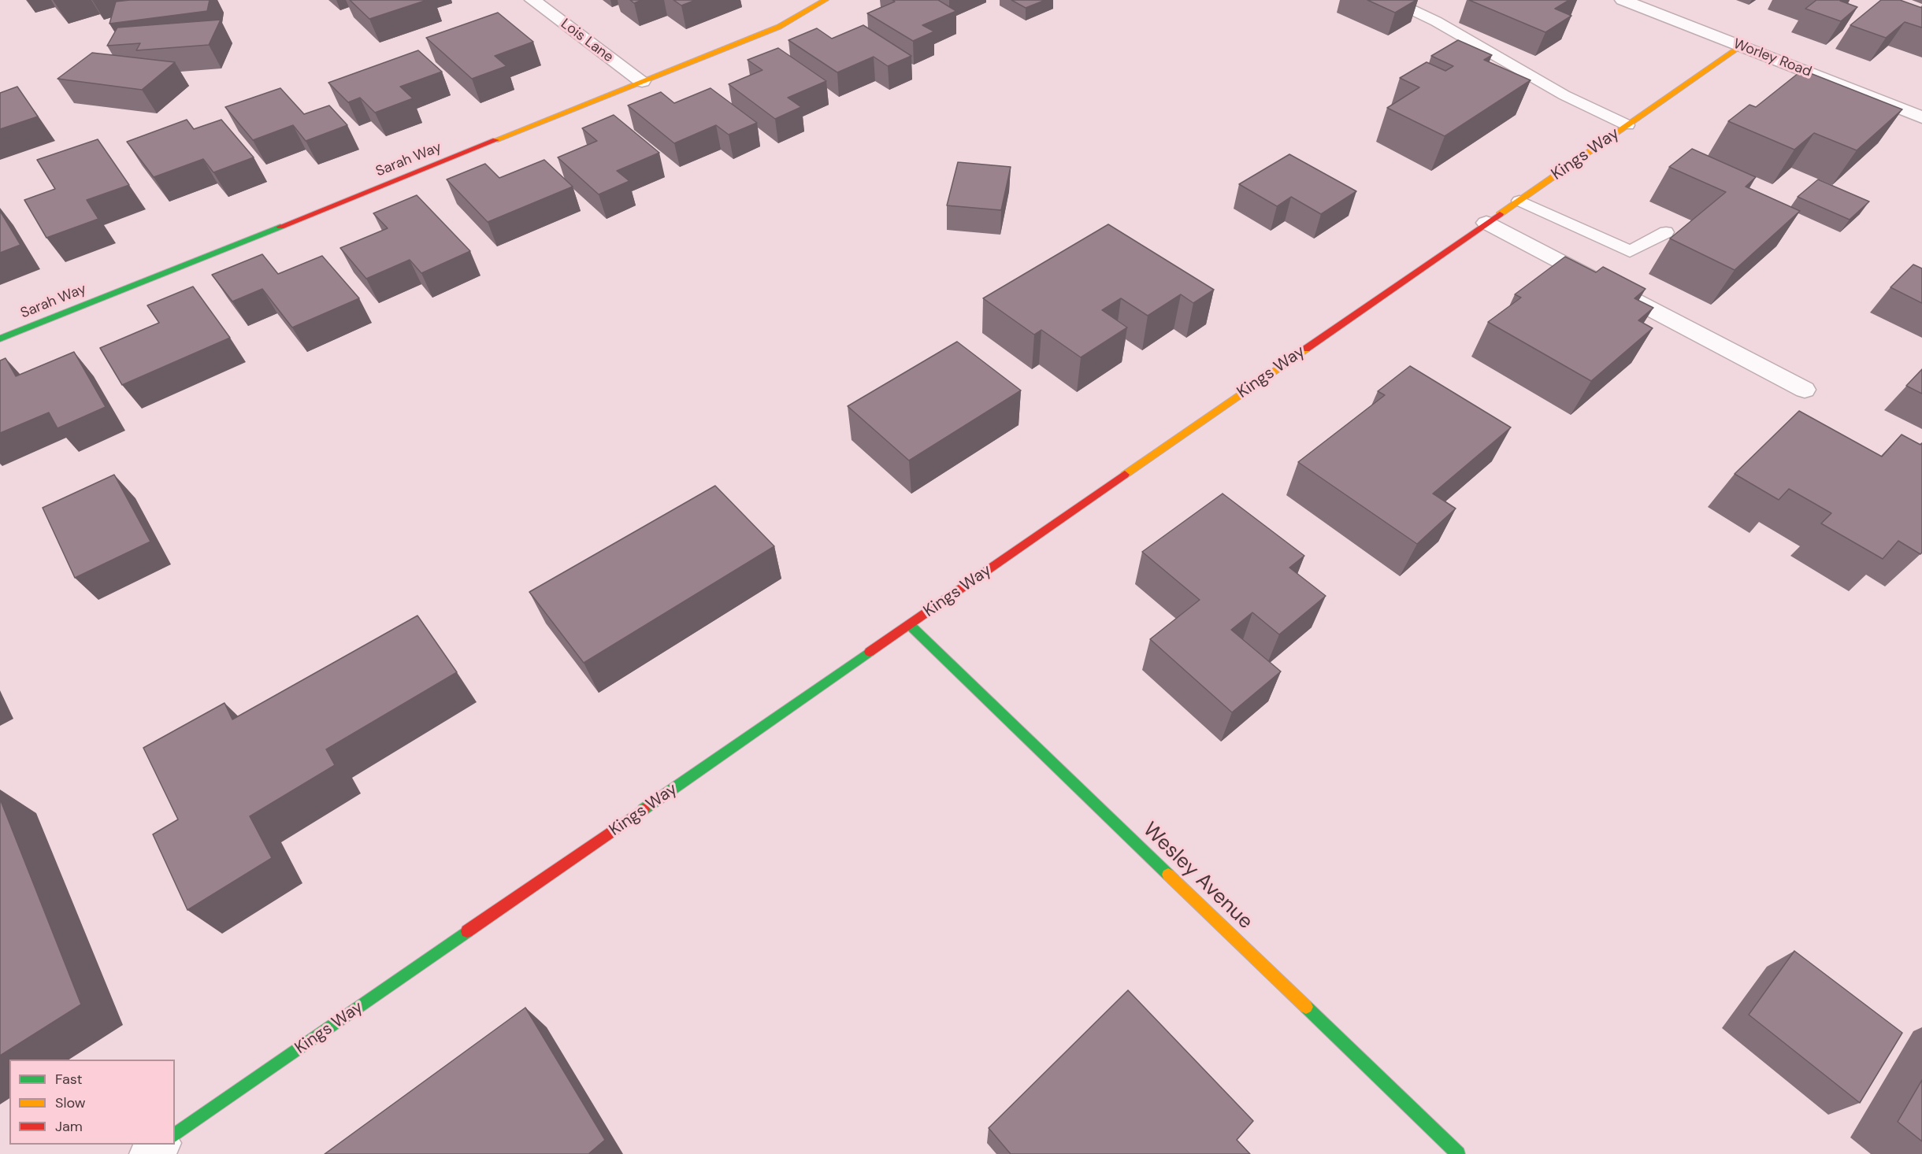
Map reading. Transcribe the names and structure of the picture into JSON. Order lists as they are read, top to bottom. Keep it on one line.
{"streets":{"street":["Lois Lane","Worley Road","Kings Way","Sarah Way","Wesley Avenue"]},"crossings":[["Lois Lane","Sarah Way"],["Worley Road","Kings Way"],["Kings Way","Wesley Avenue"]],"legend":["Fast","Slow","Jam"]}
